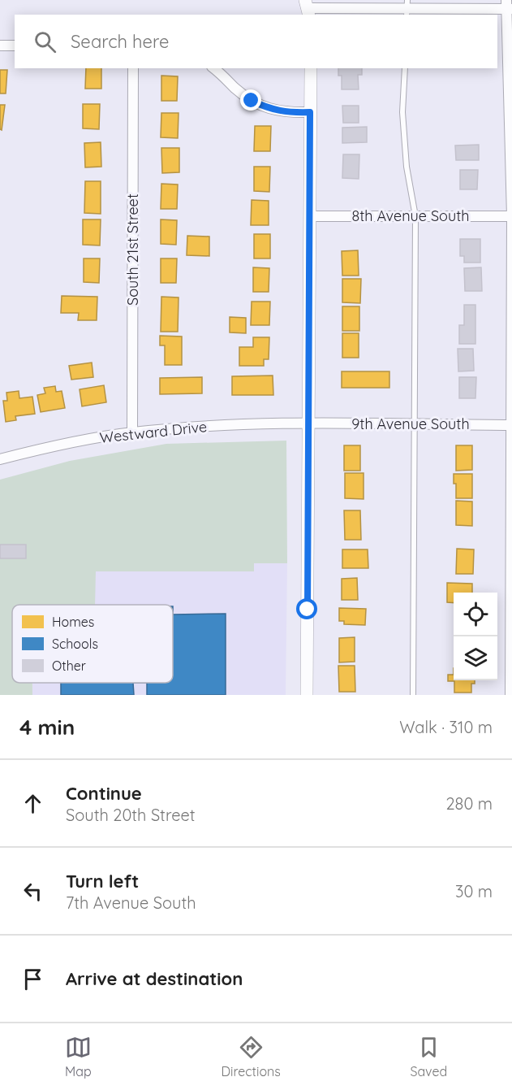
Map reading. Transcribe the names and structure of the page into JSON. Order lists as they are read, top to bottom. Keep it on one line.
{"streets":{"street":["8th Avenue South","South 21st Street","9th Avenue South","Westward Drive"]},"crossings":[["South 21st Street","Westward Drive"],["9th Avenue South","Westward Drive"]],"legend":["Homes","Schools","Other"],"page":{"search":"Search here","heading":["4 min","Walk · 310 m"],"list":[["Continue","South 20th Street","280 m"],["Turn left","7th Avenue South","30 m"],"Arrive at destination"],"nav":["Map","Directions","Saved"]}}
